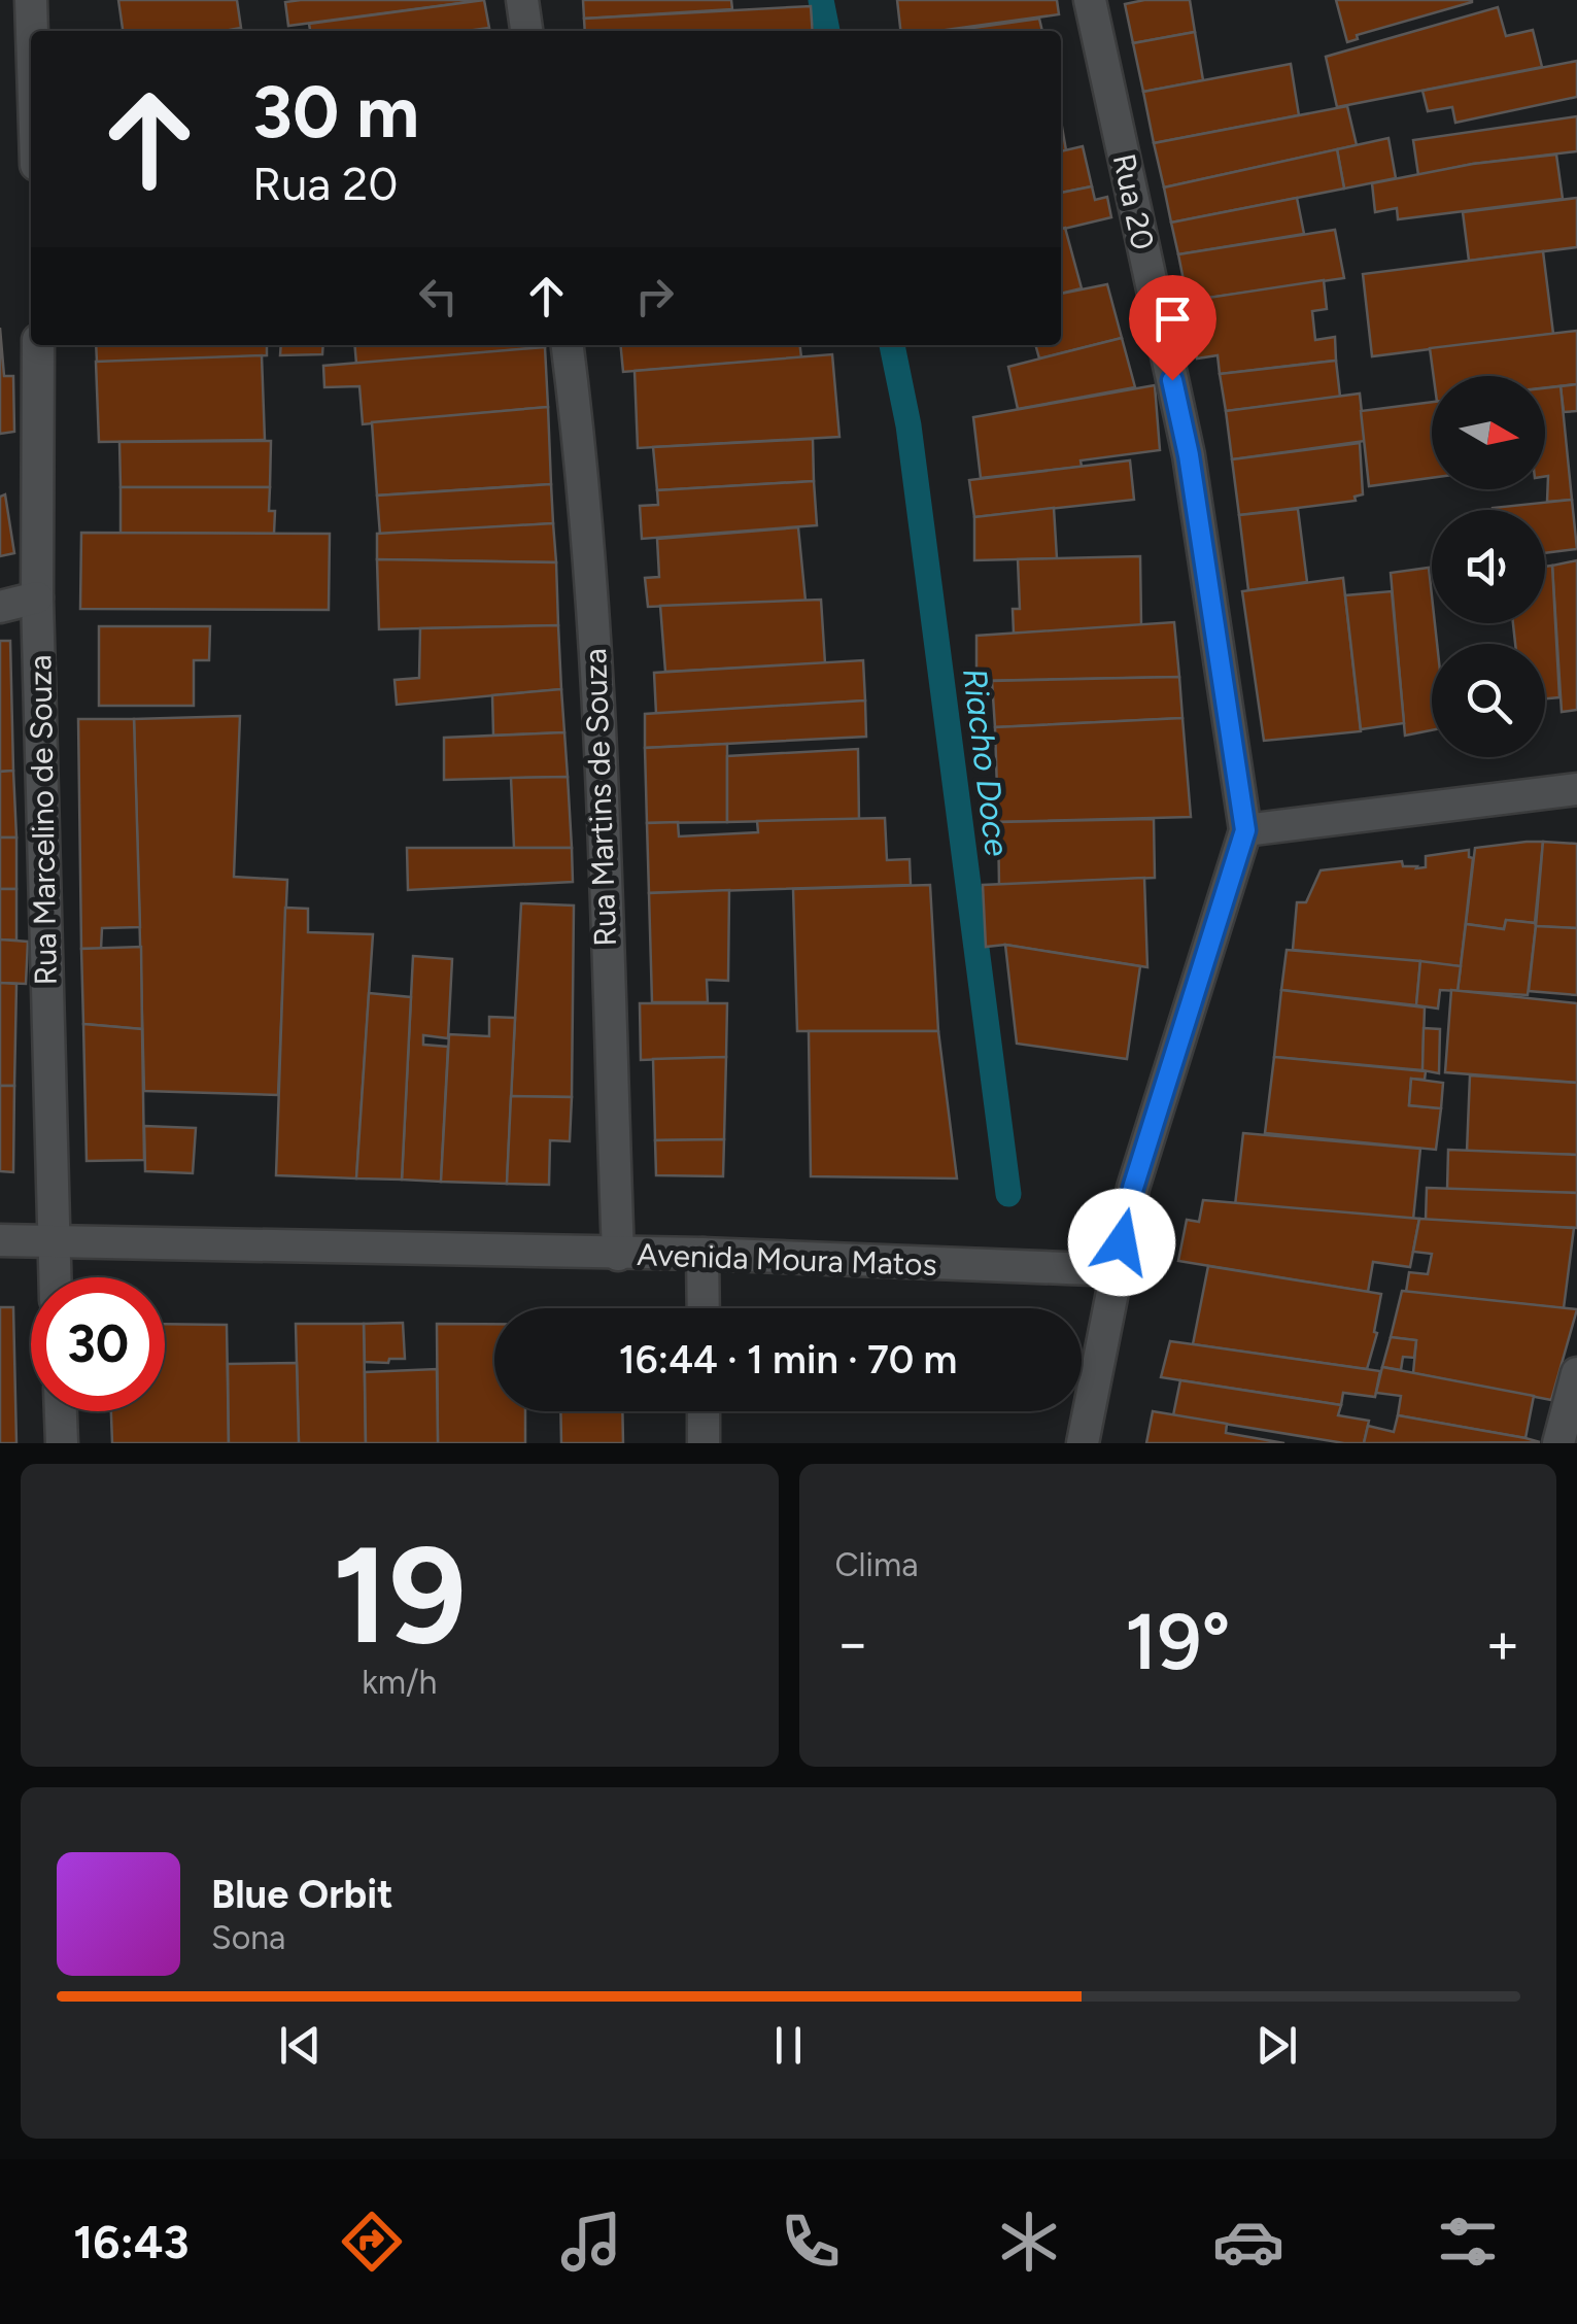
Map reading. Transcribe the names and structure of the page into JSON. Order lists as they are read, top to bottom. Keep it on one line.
{"streets":{"street":["Rua 20","Rua Martins de Souza","Rua Marcelino de Souza","Avenida Moura Matos"]},"crossings":[["Rua Martins de Souza","Avenida Moura Matos"],["Rua Marcelino de Souza","Avenida Moura Matos"]],"water":["Riacho Doce"],"north":"right","page":{"turn":["30 m","Rua 20"],"limit":"30","trip":"16:44 · 1 min · 70 m","tile":[["19","km/h"],"Clima"],"heat":["−","19°","+"],"song":["Blue Orbit","Sona"],"tabs":"16:43"}}
